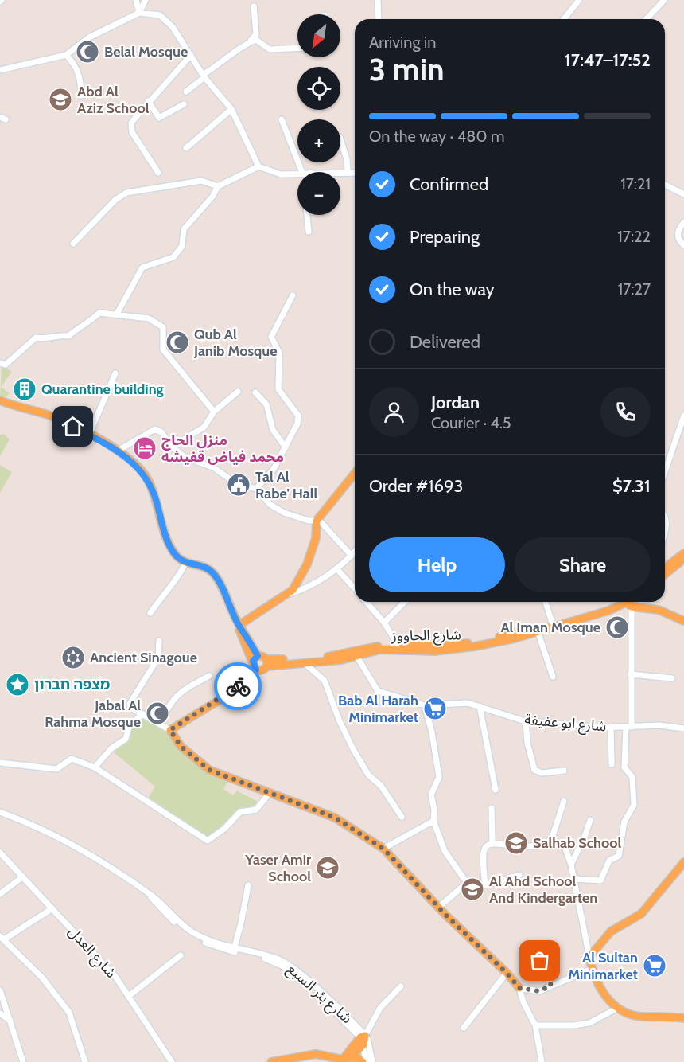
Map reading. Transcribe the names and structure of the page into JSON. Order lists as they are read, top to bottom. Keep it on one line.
{"streets":{"main road":["شارع الحاووز"],"street":["شارع ابو عفيفة","شارع العدل","شارع بئر السبع"]},"crossings":[["شارع الحاووز","شارع ابو عفيفة"]],"places":{"mosque":["Belal Mosque","Qub Al Janib Mosque","Al Iman Mosque","Jabal Al Rahma Mosque"],"school or university":["Abd Al Aziz School","Salhab School","Yaser Amir School","Al Ahd School And Kindergarten"],"building":["Quarantine building"],"hotel":["منزل الحاج محمد فياض قفيشه"],"public building":["Tal Al Rabe' Hall"],"synagogue":["Ancient Sinagoue"],"place":["מצפה חברון"],"supermarket":["Bab Al Harah Minimarket","Al Sultan Minimarket"]},"north":"bottom left","page":{"map_buttons":["+","−"],"heading":["3 min","Arriving in","17:47–17:52"],"panel":["Jordan","Courier · 4.5","Order #1693","$7.31"],"bar":"On the way · 480 m","list":[["Confirmed","17:21"],["Preparing","17:22"],["On the way","17:27"],"Delivered"],"buttons":["Help","Share"]}}
